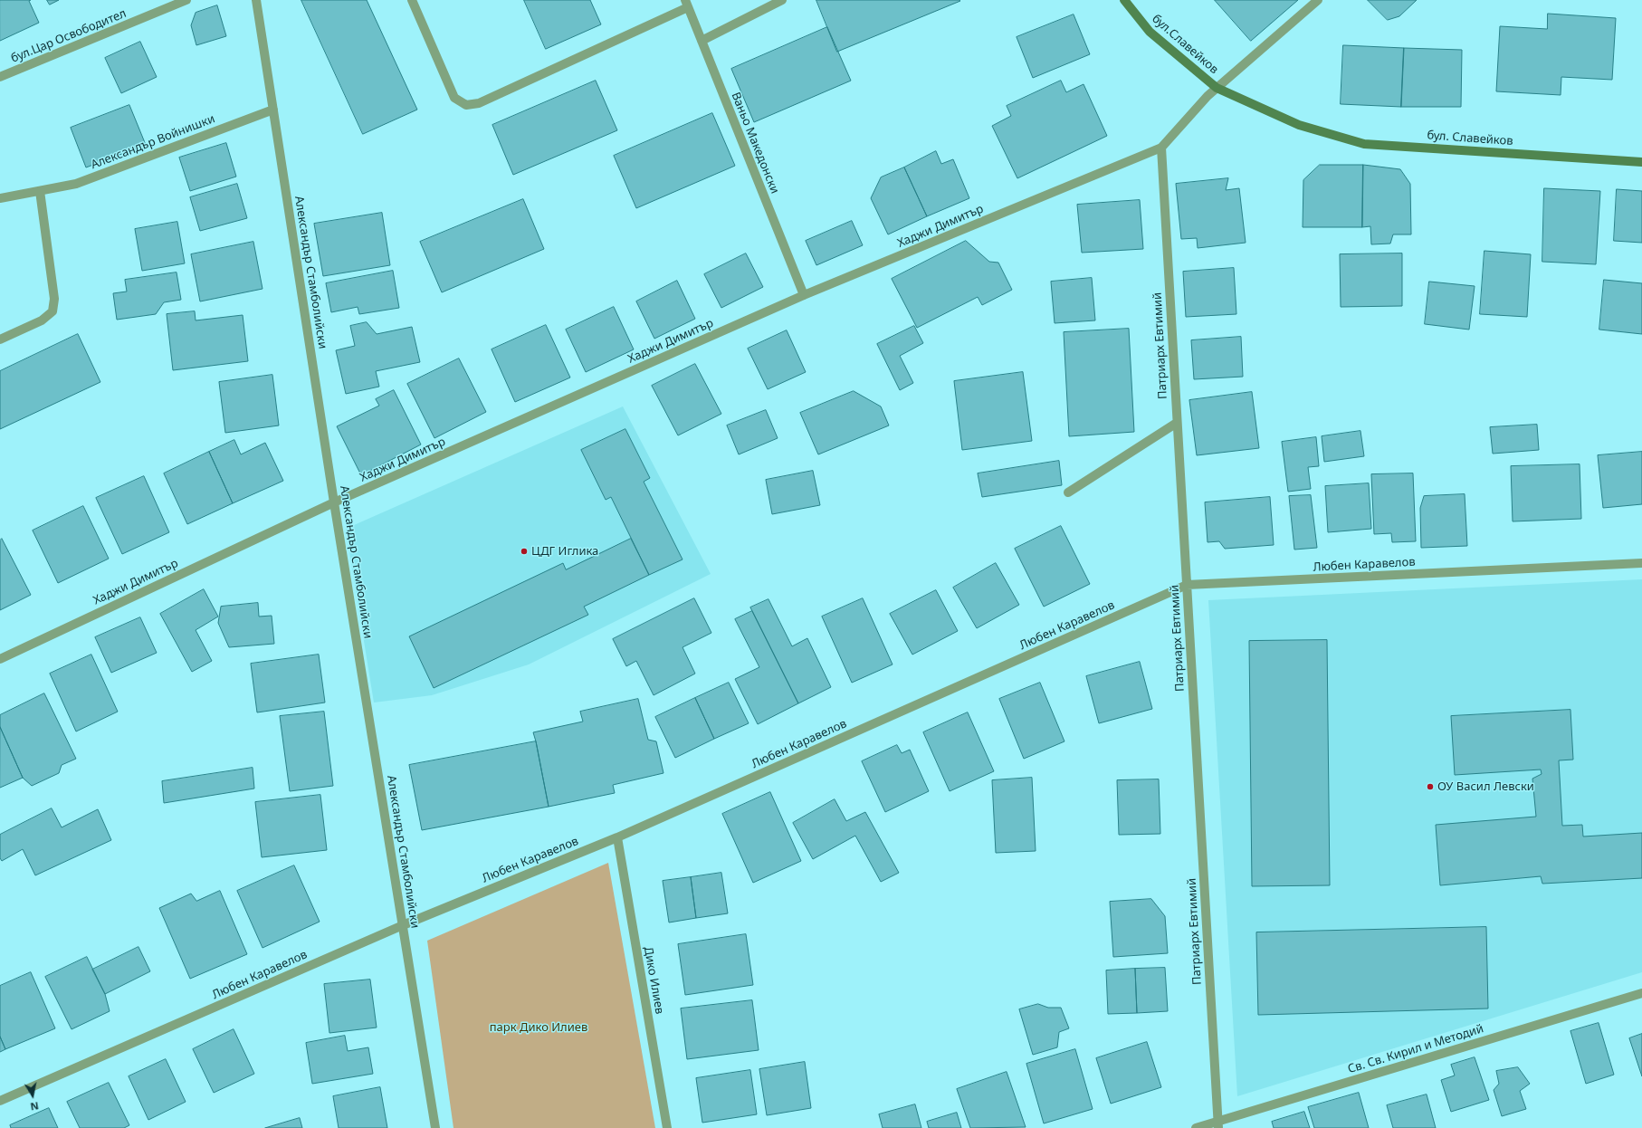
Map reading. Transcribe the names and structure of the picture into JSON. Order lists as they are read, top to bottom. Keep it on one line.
{"streets":{"street":["бул.Цар Освободител","бул.Славейков","бул. Славейков","Александър Войнишки","Ваньо Македонски","Хаджи Димитър","Александър Стамболийски","Патриарх Евтимий","Любен Каравелов","Дико Илиев","Св. Св. Кирил и Методий"]},"crossings":[["бул.Славейков","бул. Славейков"],["бул.Славейков","Хаджи Димитър"],["Александър Войнишки","Александър Стамболийски"],["Ваньо Македонски","Хаджи Димитър"],["Хаджи Димитър","Александър Стамболийски"],["Хаджи Димитър","Патриарх Евтимий"],["Александър Стамболийски","Любен Каравелов"],["Патриарх Евтимий","Любен Каравелов"],["Патриарх Евтимий","Св. Св. Кирил и Методий"],["Любен Каравелов","Дико Илиев"]],"parks":["парк Дико Илиев"],"places":["ЦДГ Иглика","ОУ Васил Левски"],"north":"bottom"}
